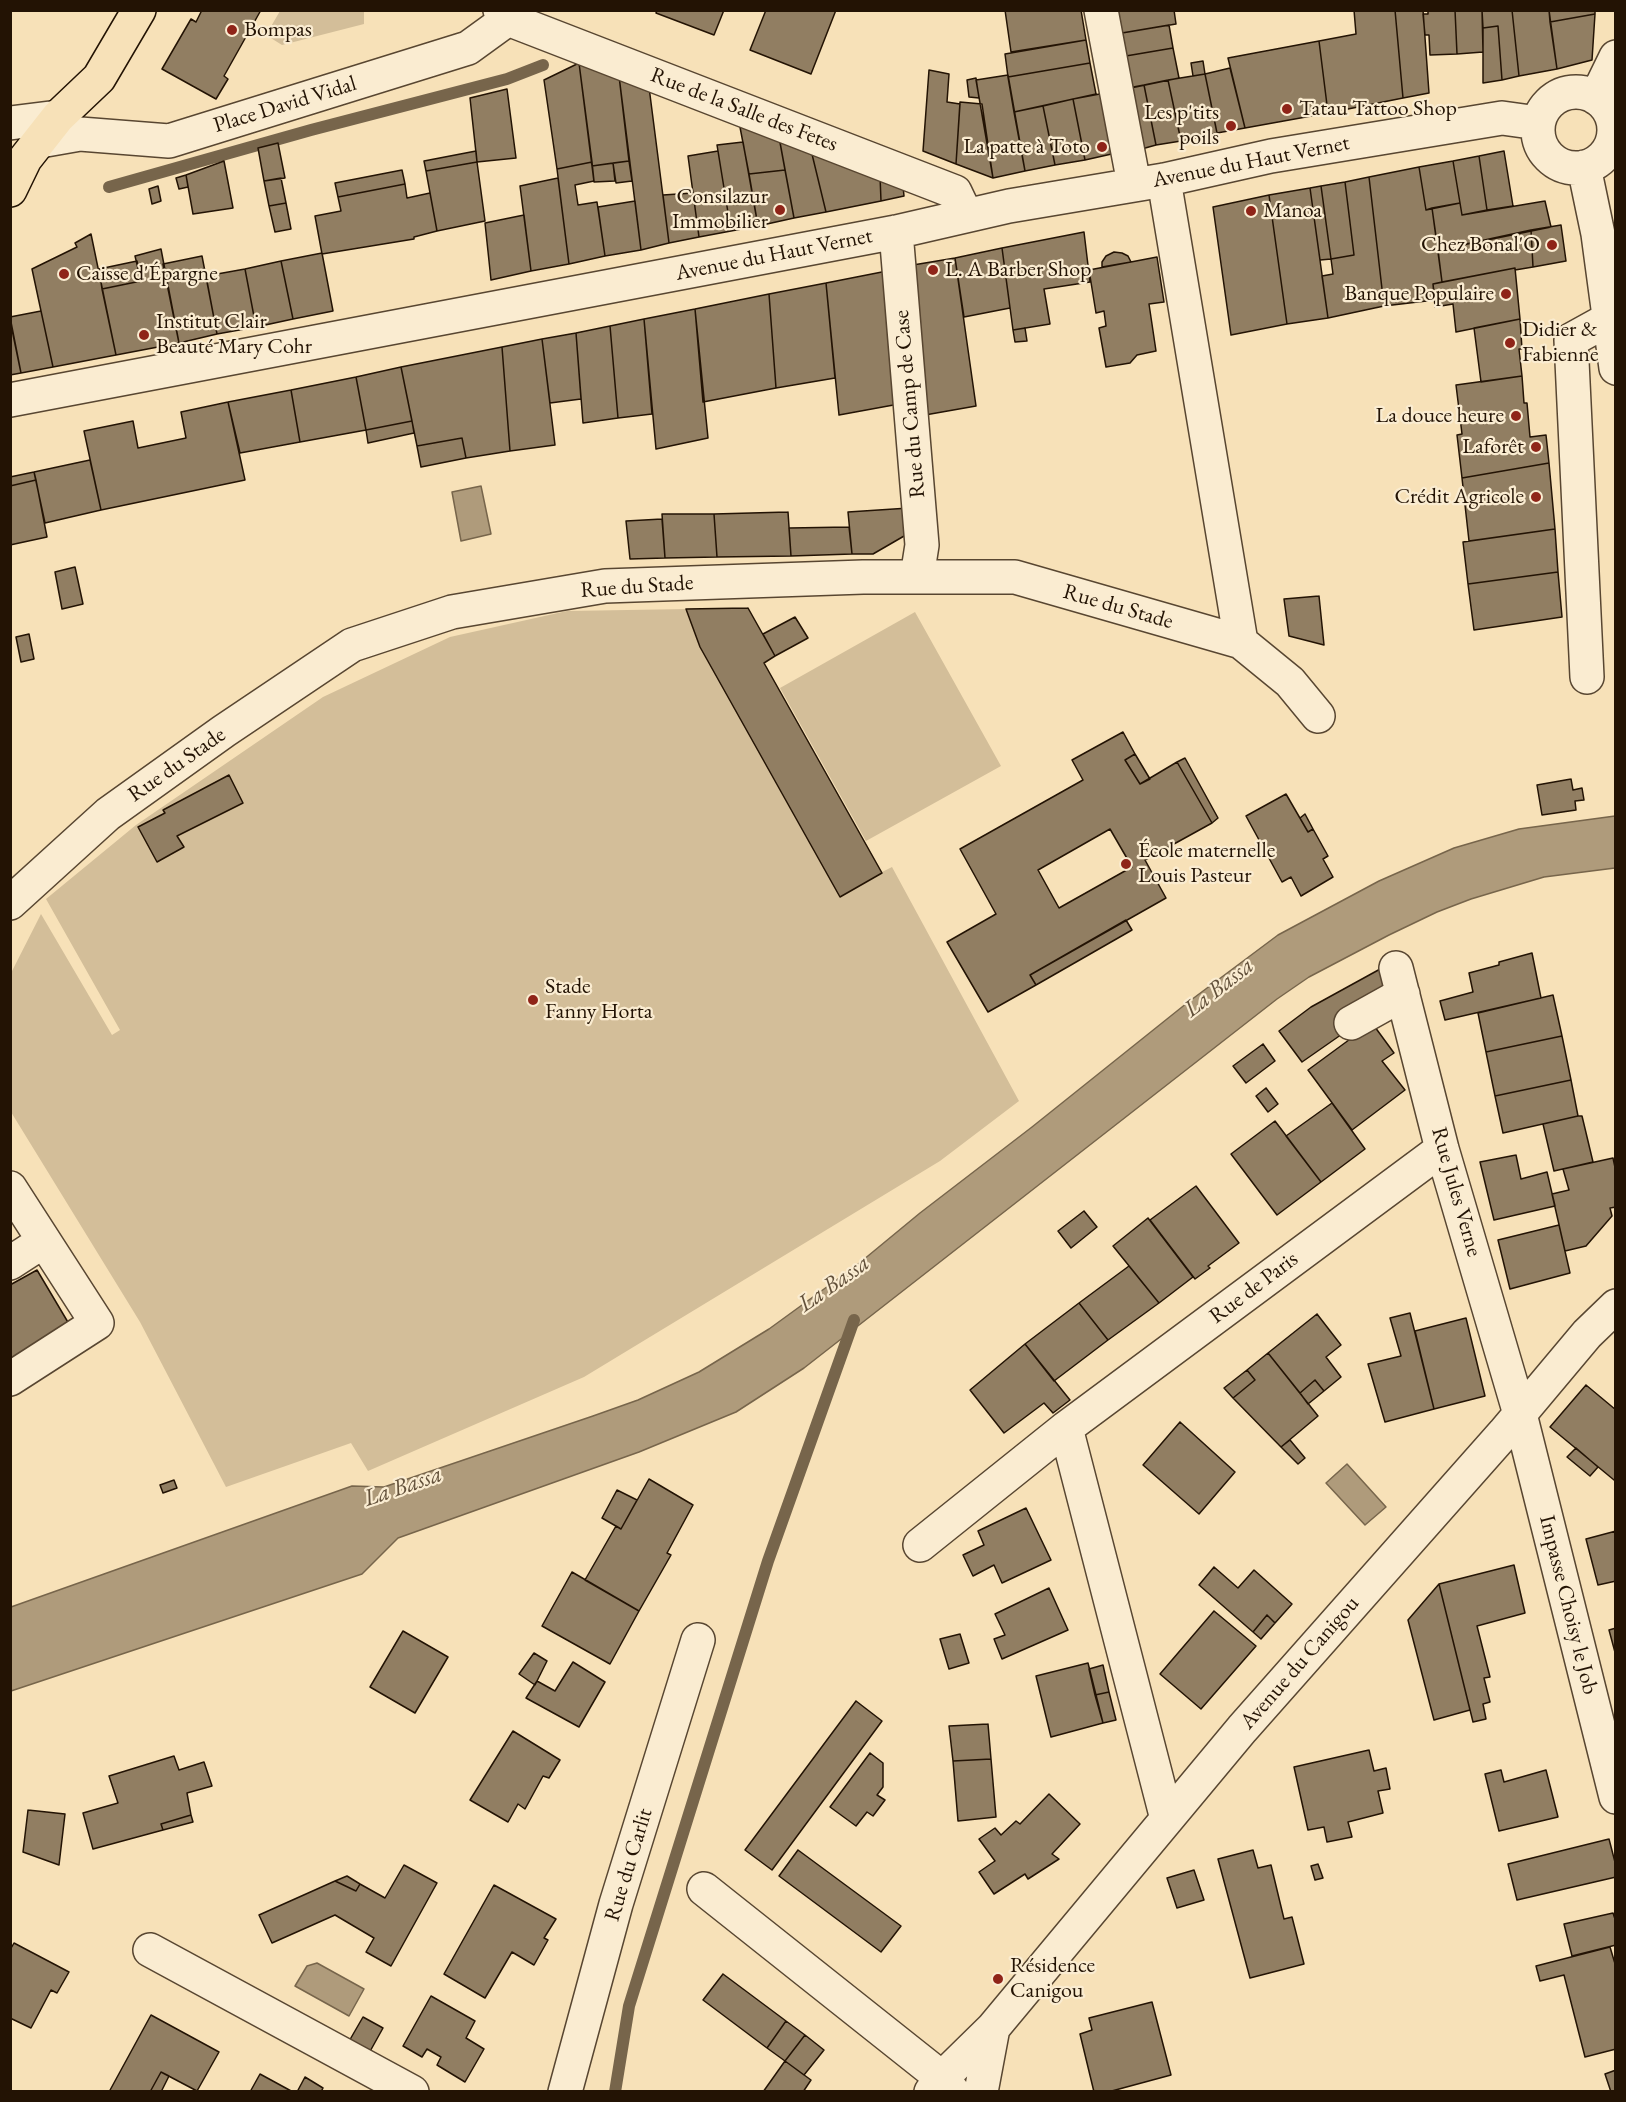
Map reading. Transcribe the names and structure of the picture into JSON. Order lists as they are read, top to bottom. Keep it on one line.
{"streets":{"street":["Place David Vidal","Rue de la Salle des Fetes","Avenue du Haut Vernet","Rue du Camp de Case","Rue du Stade","Rue Jules Verne","Rue de Paris","Impasse Choisy le Job","Avenue du Canigou","Rue du Carlit"]},"crossings":[["Place David Vidal","Rue de la Salle des Fetes"],["Rue de la Salle des Fetes","Avenue du Haut Vernet"],["Avenue du Haut Vernet","Rue du Camp de Case"],["Rue du Camp de Case","Rue du Stade"],["Rue Jules Verne","Rue de Paris"],["Rue Jules Verne","Impasse Choisy le Job"],["Rue Jules Verne","Avenue du Canigou"],["Impasse Choisy le Job","Avenue du Canigou"]],"water":["La Bassa"],"places":["Bompas","Tatau Tattoo Shop","Les p'tits poils","La patte à Toto","Consilazur Immobilier","Manoa","Chez Bonal'O","L. A Barber Shop","Caisse d'Épargne","Banque Populaire","Institut Clair Beauté Mary Cohr","Didier & Fabienne","La douce heure","Laforêt","Crédit Agricole","École maternelle Louis Pasteur","Stade Fanny Horta","Résidence Canigou"]}
